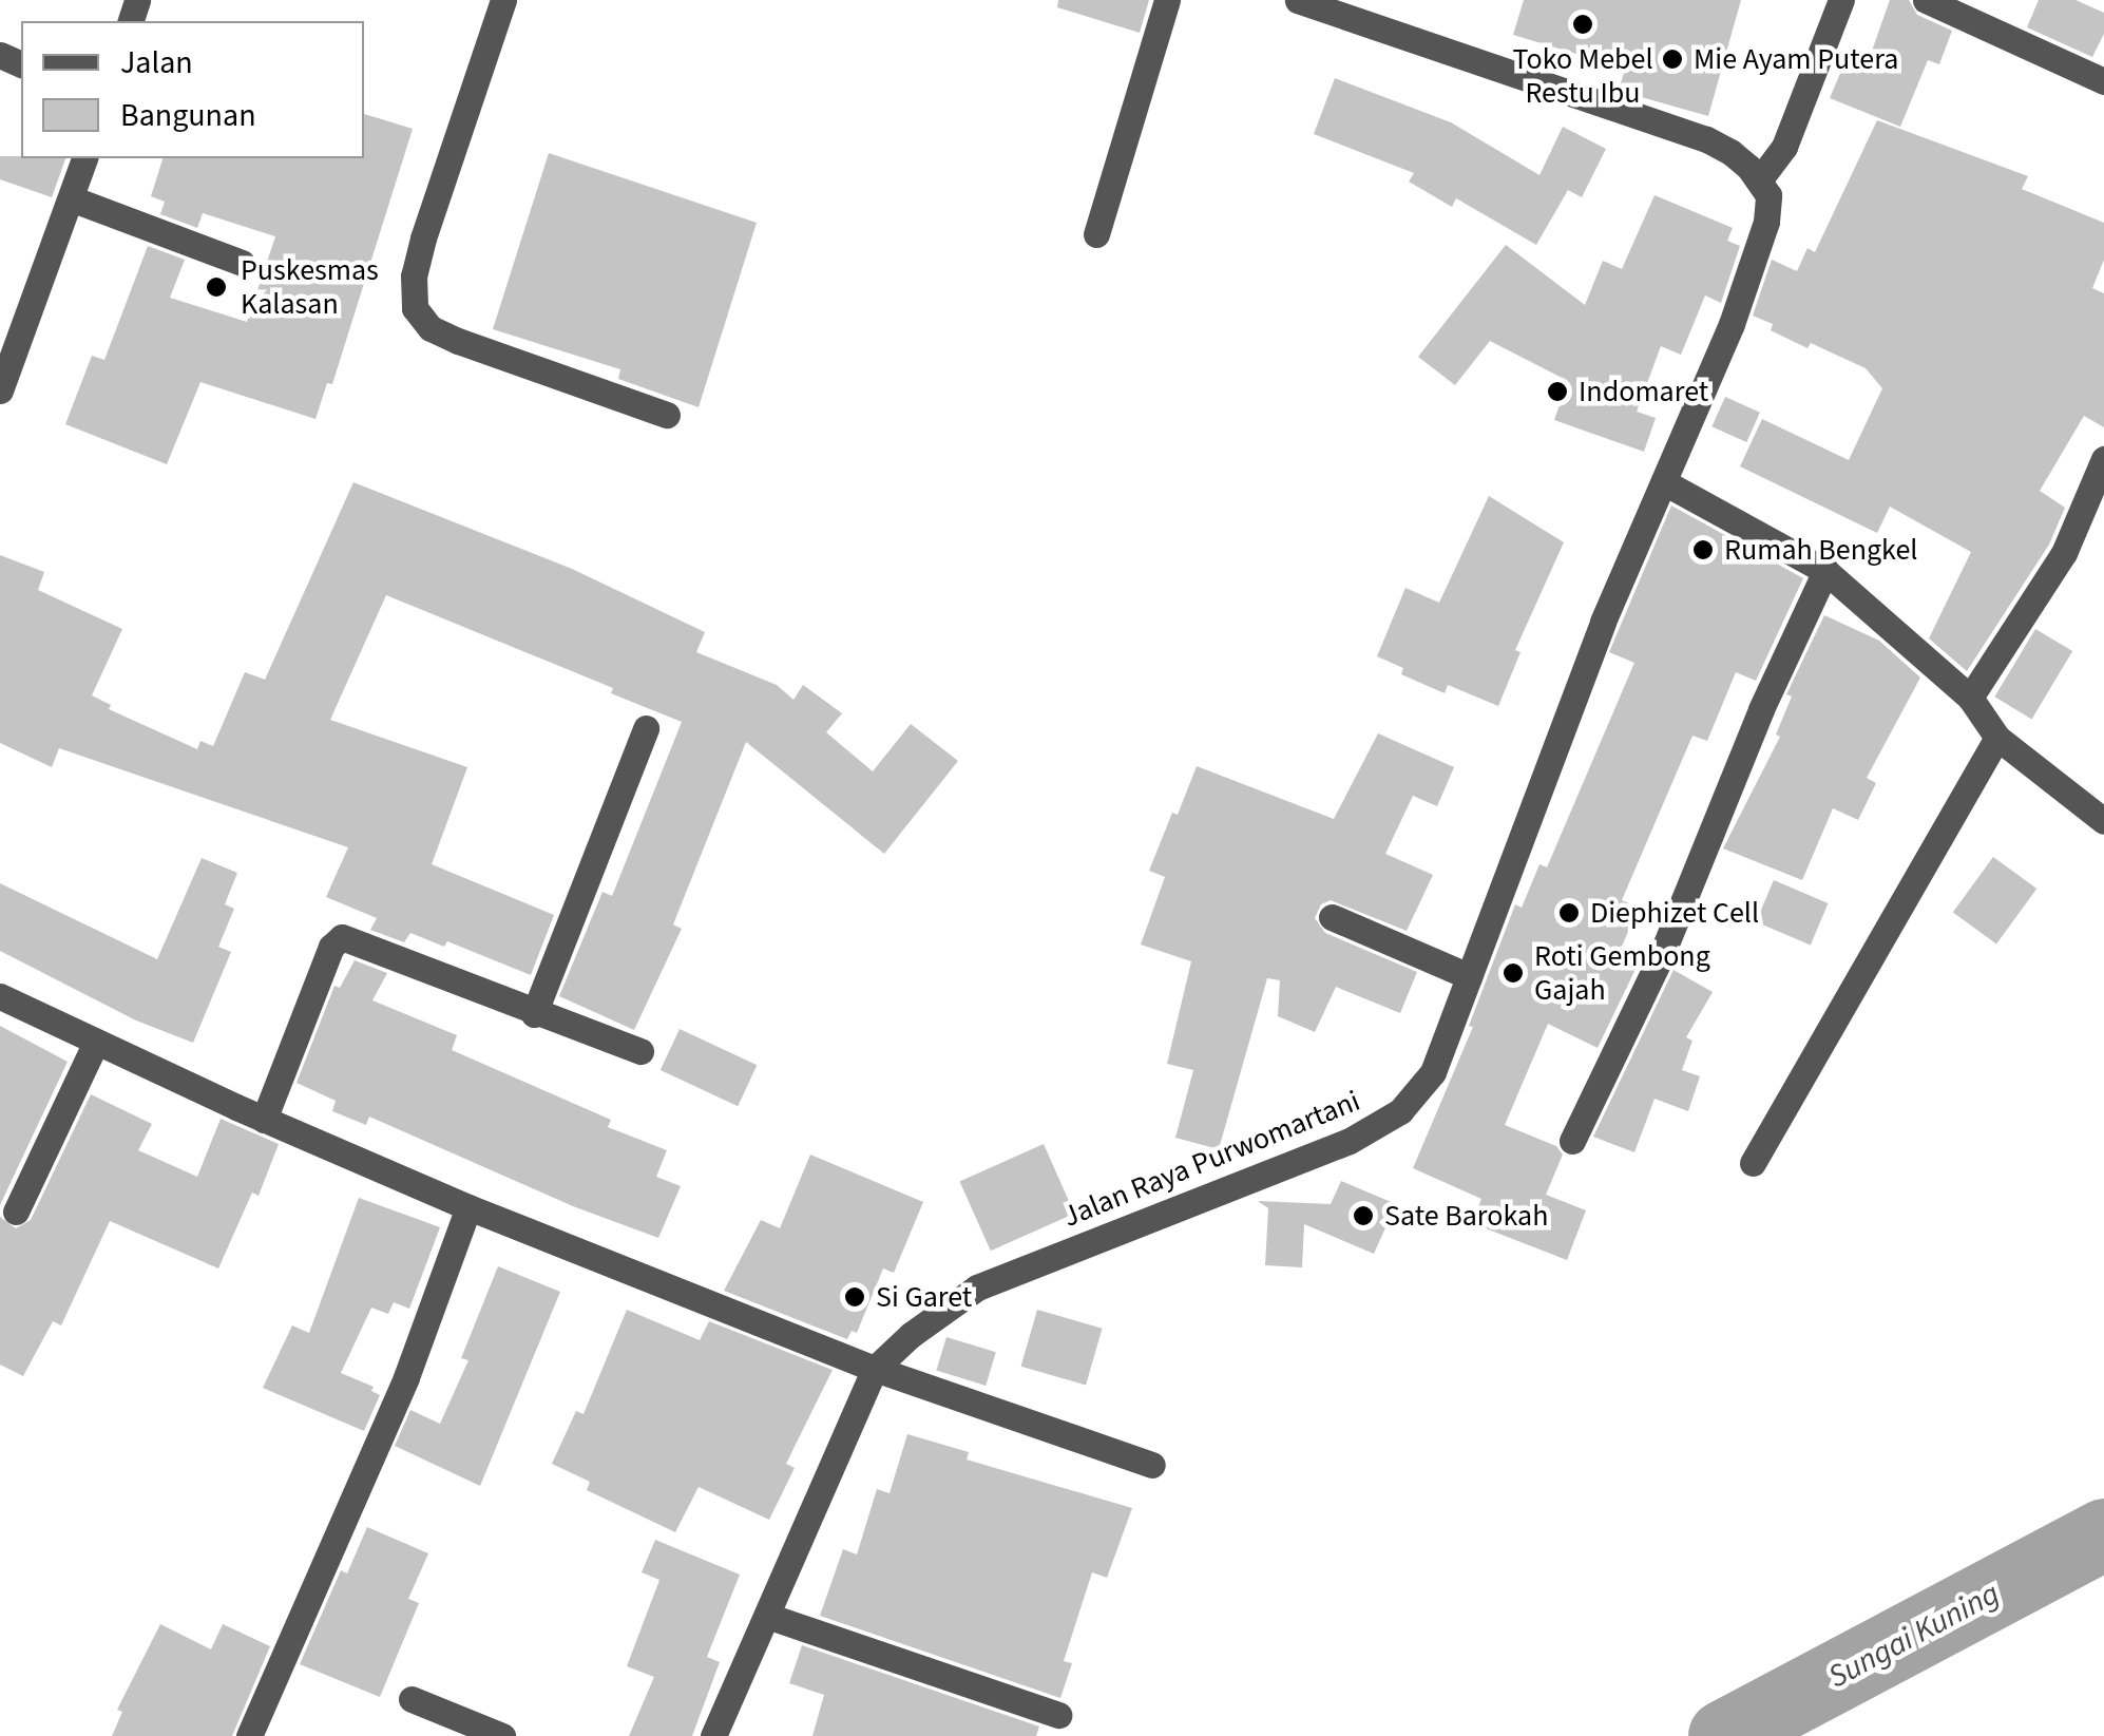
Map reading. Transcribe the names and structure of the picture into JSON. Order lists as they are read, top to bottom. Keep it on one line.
{"streets":{"street":["Jalan Raya Purwomartani"]},"water":["Sungai Kuning"],"places":["Toko Mebel Restu Ibu","Mie Ayam Putera","Puskesmas Kalasan","Indomaret","Rumah Bengkel","Diephizet Cell","Roti Gembong Gajah","Sate Barokah","Si Garet"],"legend":["Jalan","Bangunan"]}
